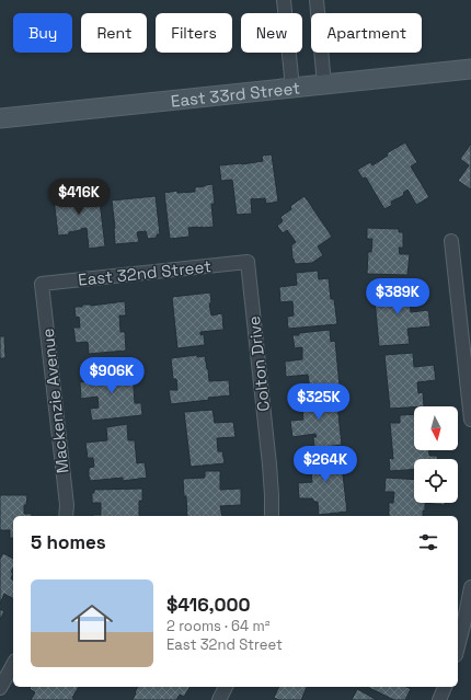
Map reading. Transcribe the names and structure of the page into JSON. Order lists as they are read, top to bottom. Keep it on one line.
{"streets":{"street":["East 33rd Street","East 32nd Street","Colton Drive","Mackenzie Avenue"]},"crossings":[["East 32nd Street","Colton Drive"],["East 32nd Street","Mackenzie Avenue"]],"north":"bottom","page":{"chip":["Buy","Rent","Filters","New","Apartment"],"price":["$416K","$389K","$906K","$325K","$264K"],"heading":"5 homes","list":[{"name":"$416,000","note":"2 rooms · 64 m² · East 32nd Street"}]}}
